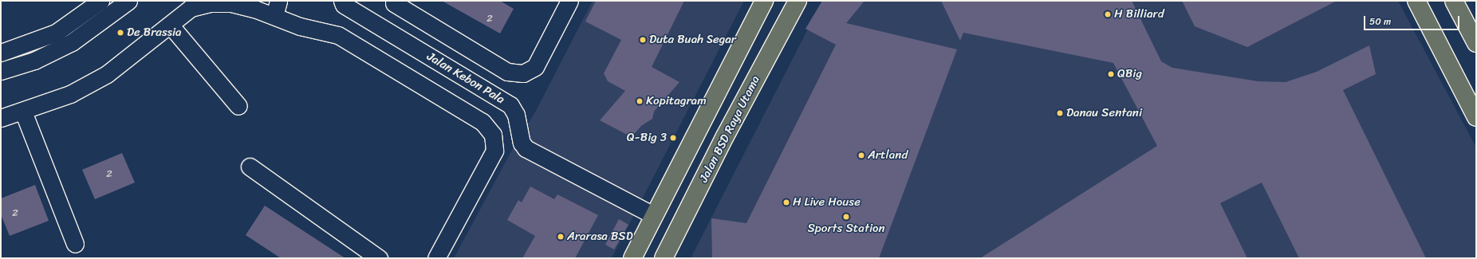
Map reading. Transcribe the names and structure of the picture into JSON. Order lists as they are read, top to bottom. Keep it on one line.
{"streets":{"main road":["Jalan BSD Raya Utama"],"street":["Jalan Kebon Pala"]},"places":["H Billiard","De Brassia","Duta Buah Segar","QBig","Kopitagram","Danau Sentani","Q-Big 3","Artland","H Live House","Sports Station","Ararasa BSD"],"house_numbers":["2","2","2"],"scale_bar":"50 m"}
